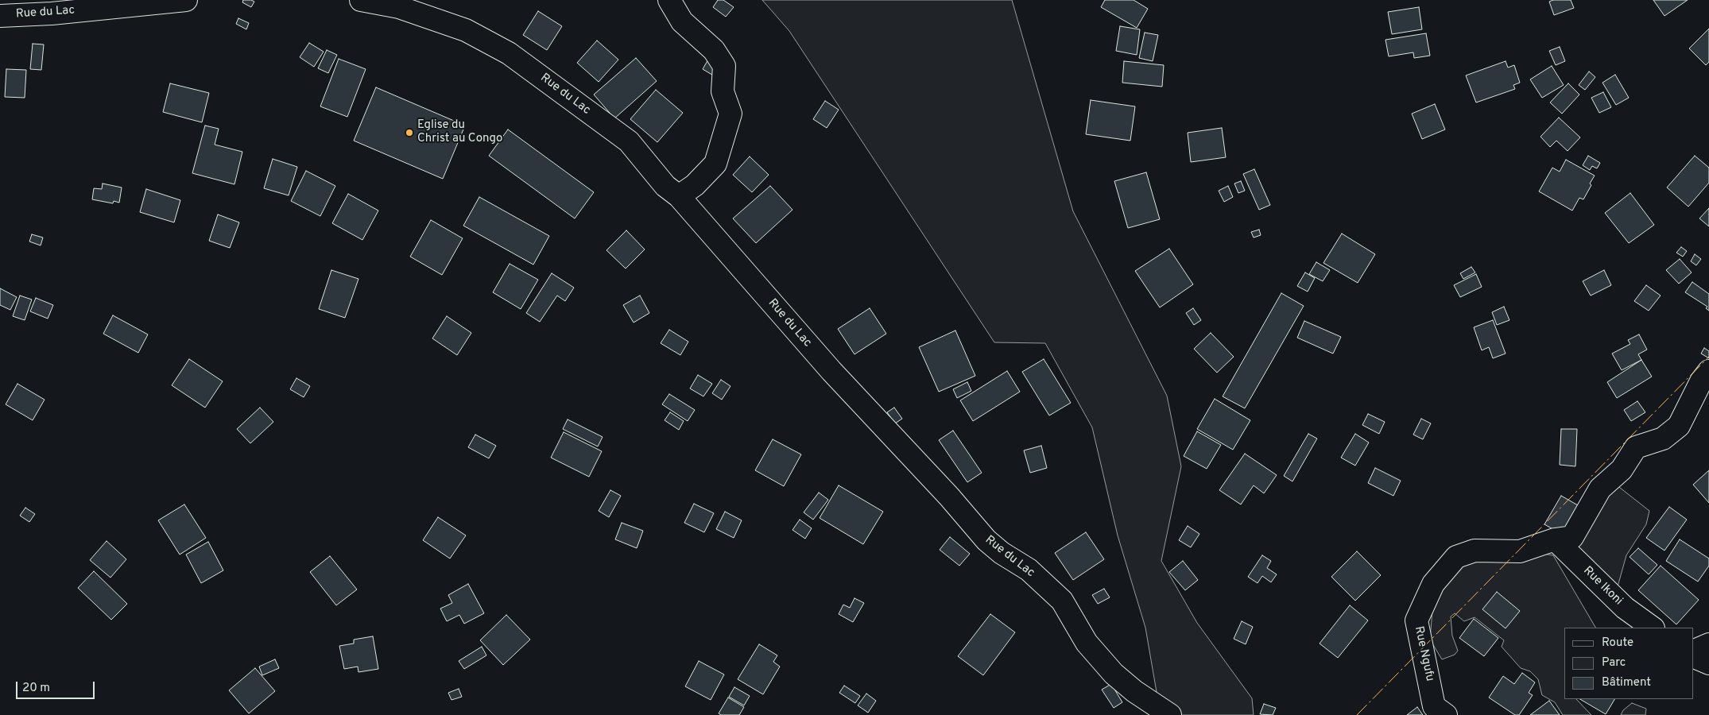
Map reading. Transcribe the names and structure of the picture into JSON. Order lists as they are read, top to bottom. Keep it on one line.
{"streets":{"street":["Rue du Lac","Rue Ikoni","Rue Ngufu"]},"crossings":[["Rue Ikoni","Rue Ngufu"]],"places":["Eglise du Christ au Congo"],"legend":["Route","Parc","Bâtiment"],"scale_bar":"20 m"}
